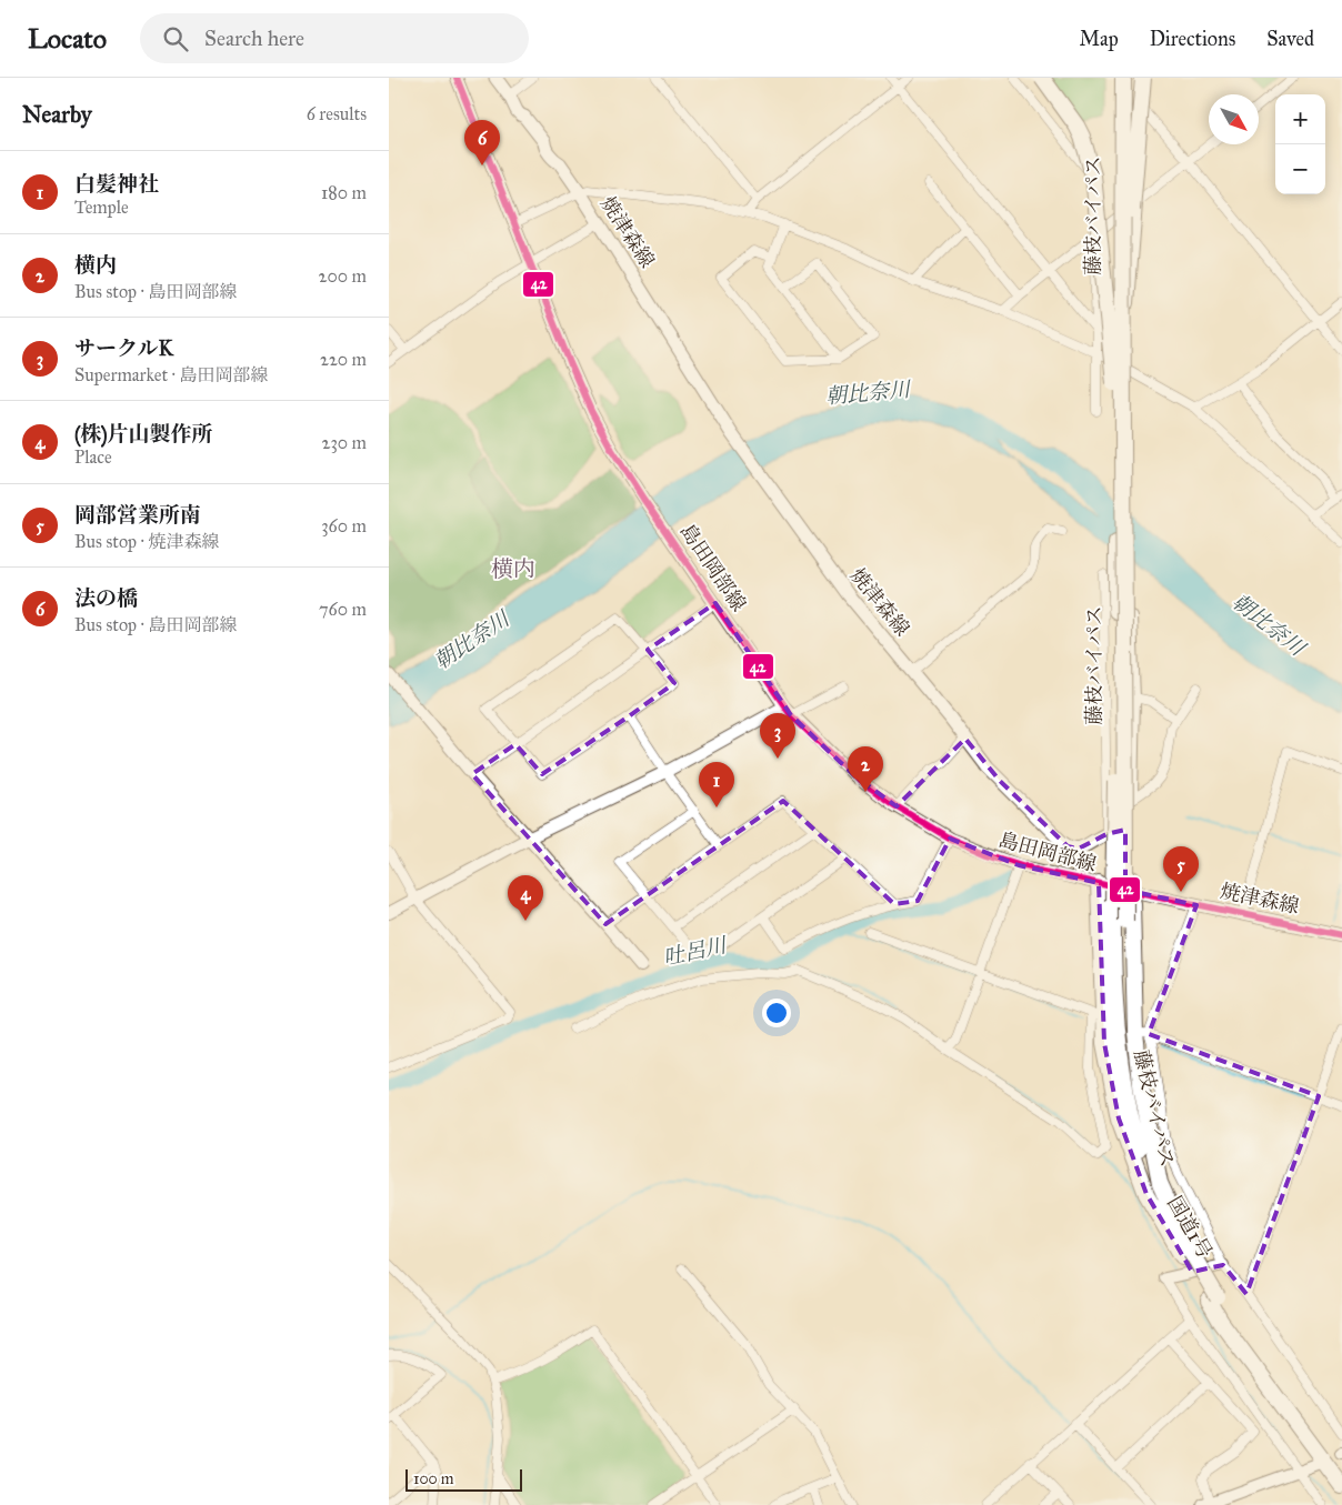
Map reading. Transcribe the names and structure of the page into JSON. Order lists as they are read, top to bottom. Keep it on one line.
{"streets":{"highway":["藤枝バイパス","国道1号"],"main road":["焼津森線"],"street":["島田岡部線"]},"crossings":[["藤枝バイパス","国道1号"],["焼津森線","島田岡部線"],["焼津森線","国道1号"],["島田岡部線","国道1号"]],"districts":["横内"],"water":["朝比奈川","吐呂川"],"lines":["transit line 42"],"scale_bar":"100 m","north":"bottom right","page":{"header":"Locato","search":"Search here","nav":["Map","Directions","Saved"],"heading":["Nearby","6 results"],"map_buttons":["+","−"],"pins":["6","3","2","1","5","4"],"list":[{"mark":"1","name":"白髪神社","note":"Temple","value":"180 m"},{"mark":"2","name":"横内","note":"Bus stop · 島田岡部線","value":"200 m"},{"mark":"3","name":"サークルK","note":"Supermarket · 島田岡部線","value":"220 m"},{"mark":"4","name":"(株)片山製作所","note":"Place","value":"230 m"},{"mark":"5","name":"岡部営業所南","note":"Bus stop · 焼津森線","value":"360 m"},{"mark":"6","name":"法の橋","note":"Bus stop · 島田岡部線","value":"760 m"}],"scale":"100 m"}}
